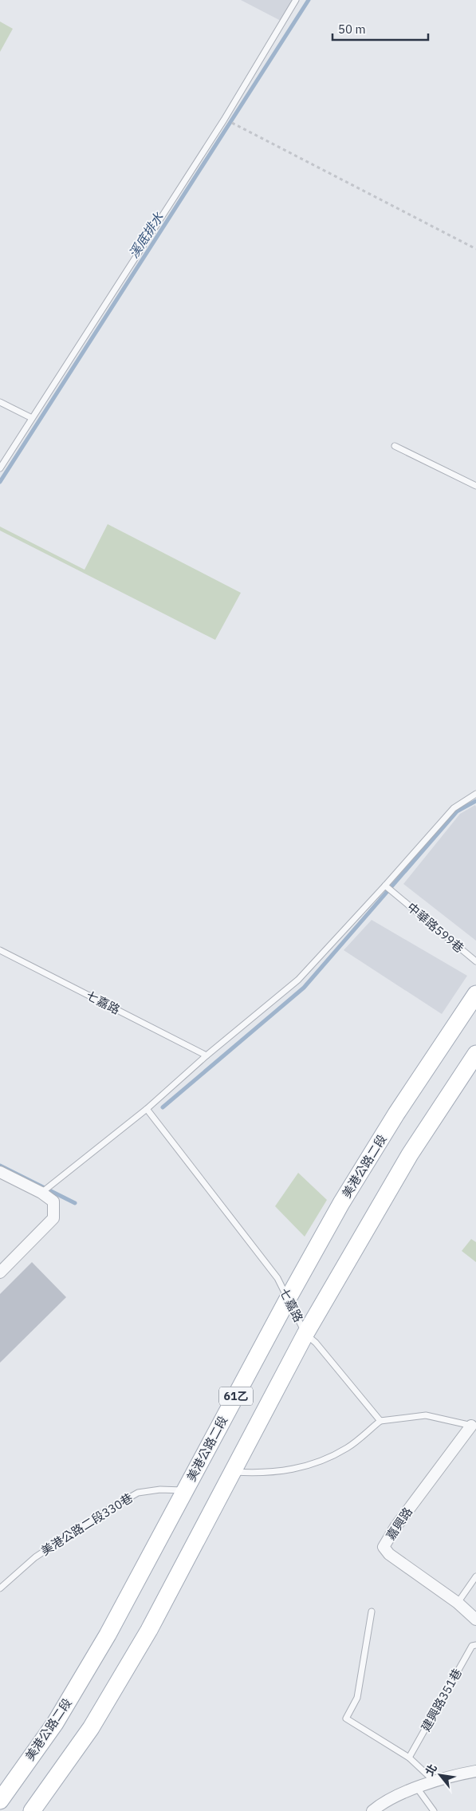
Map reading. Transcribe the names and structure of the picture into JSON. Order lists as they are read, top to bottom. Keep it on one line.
{"streets":{"main road":["美港公路二段","61乙"],"street":["嘉興路"],"lane":["中華路599巷","七嘉路","美港公路二段330巷","建興路351巷"]},"crossings":[["七嘉路","美港公路二段"],["七嘉路","61乙"],["美港公路二段","美港公路二段330巷"]],"water":["溪底排水"],"scale_bar":"50 m","north":"top left"}
